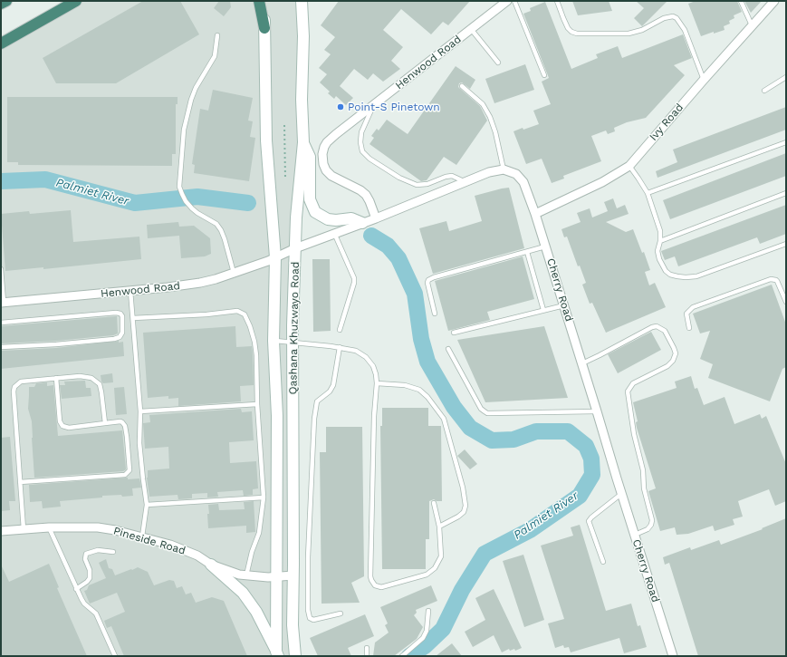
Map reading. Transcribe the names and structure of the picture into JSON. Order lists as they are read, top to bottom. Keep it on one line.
{"streets":{"main road":["Qashana Khuzwayo Road"],"street":["Henwood Road","Ivy Road","Cherry Road","Pineside Road"]},"crossings":[["Henwood Road","Qashana Khuzwayo Road"],["Ivy Road","Cherry Road"],["Qashana Khuzwayo Road","Pineside Road"]],"water":["Palmiet River"],"places":["Point-S Pinetown"]}
